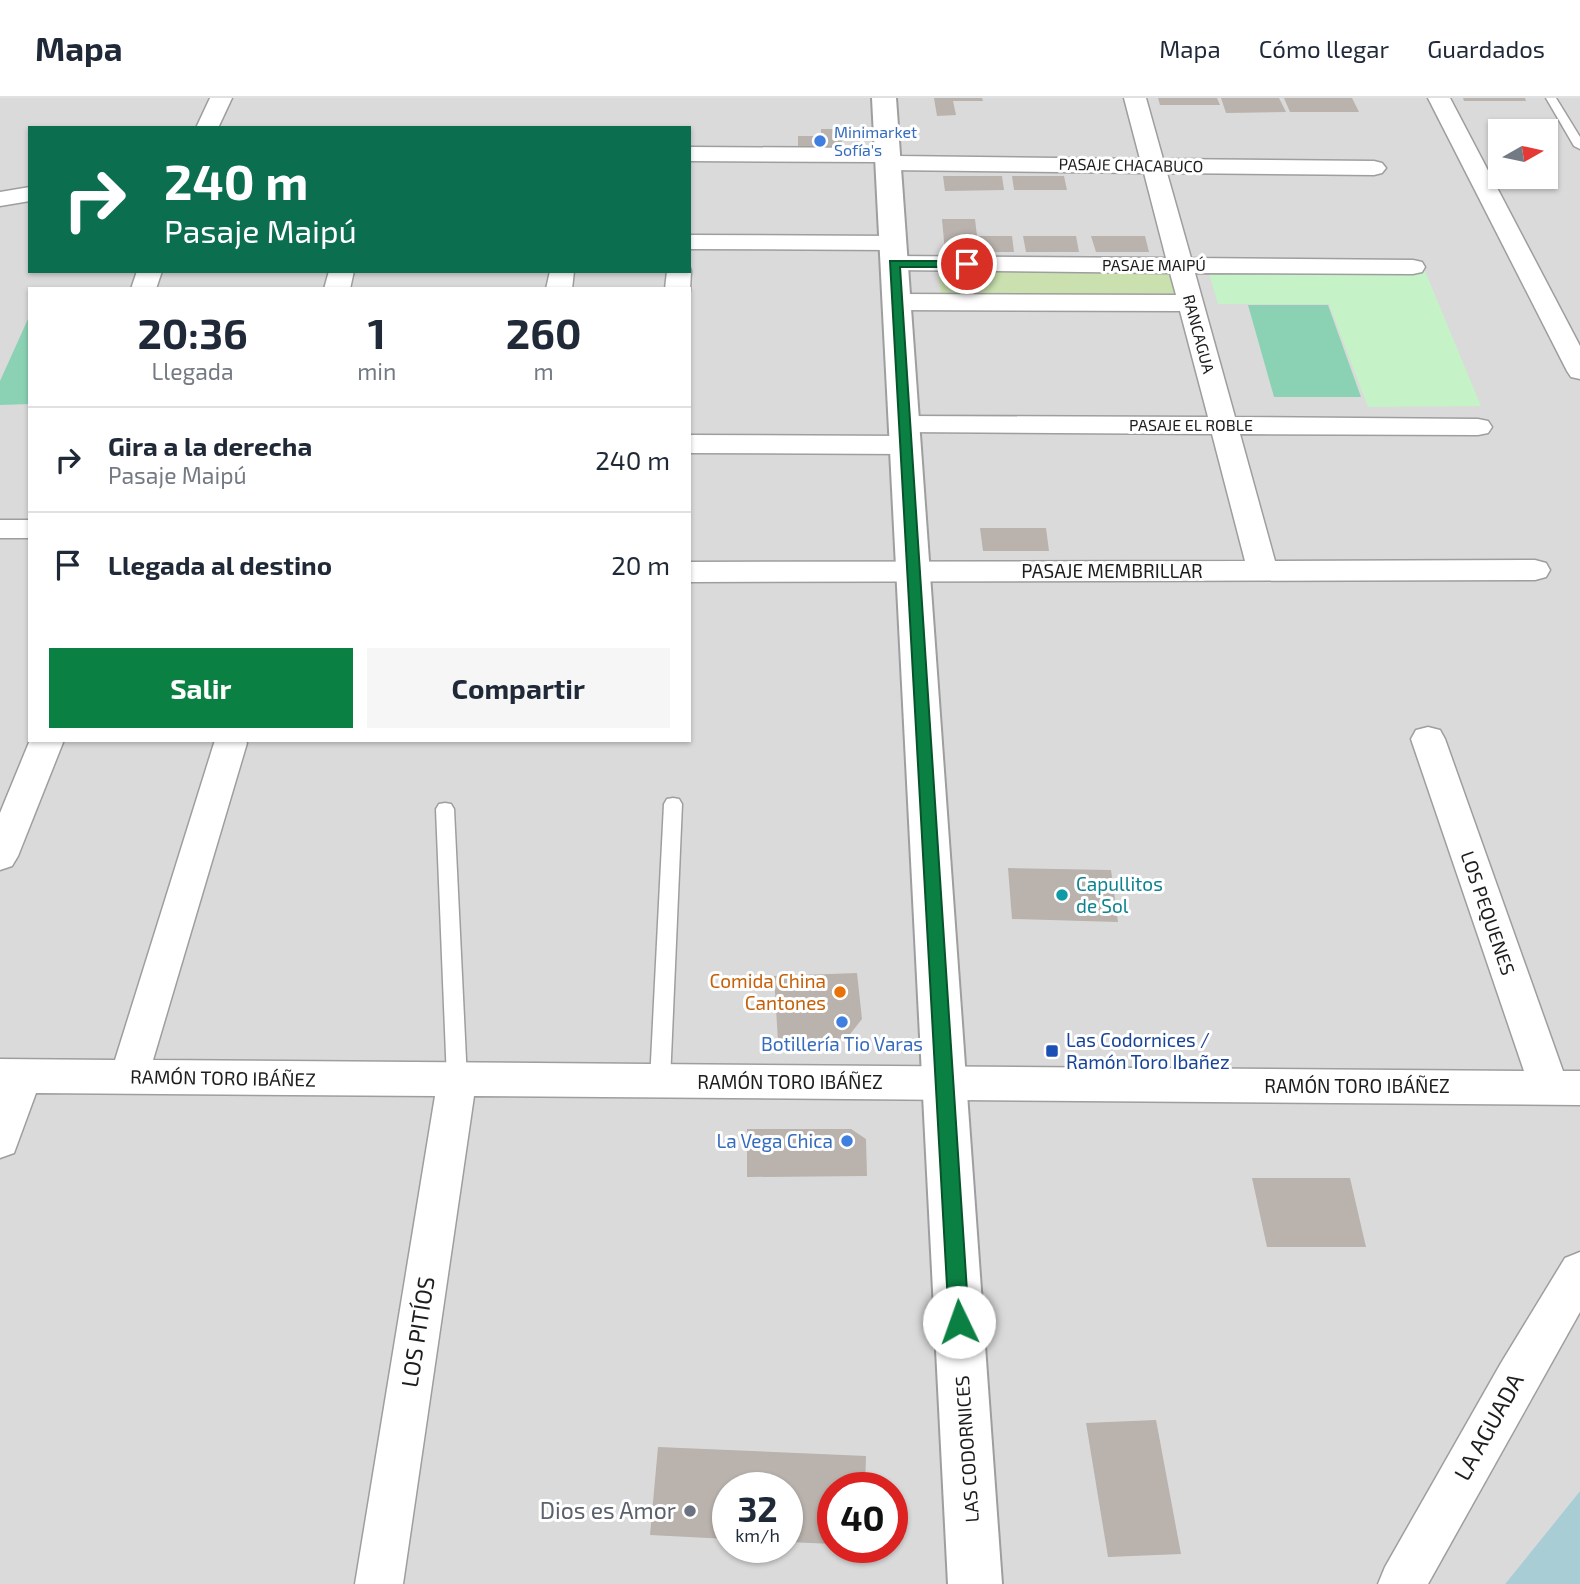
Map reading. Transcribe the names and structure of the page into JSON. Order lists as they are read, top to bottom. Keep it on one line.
{"streets":{"street":["PASAJE CHACABUCO","PASAJE MAIPÚ","RANCAGUA","PASAJE EL ROBLE","PASAJE MEMBRILLAR","LOS PEQUENES","RAMÓN TORO IBÁÑEZ","LOS PITÍOS","LA AGUADA","LAS CODORNICES"]},"crossings":[["PASAJE CHACABUCO","RANCAGUA"],["PASAJE CHACABUCO","LAS CODORNICES"],["PASAJE MAIPÚ","RANCAGUA"],["PASAJE MAIPÚ","LAS CODORNICES"],["RANCAGUA","PASAJE EL ROBLE"],["RANCAGUA","PASAJE MEMBRILLAR"],["PASAJE EL ROBLE","LAS CODORNICES"],["PASAJE MEMBRILLAR","LAS CODORNICES"],["LOS PEQUENES","RAMÓN TORO IBÁÑEZ"],["RAMÓN TORO IBÁÑEZ","LOS PITÍOS"],["RAMÓN TORO IBÁÑEZ","LAS CODORNICES"]],"places":{"other":["Minimarket Sofía's","Capullitos de Sol","Comida China Cantones","Botillería Tio Varas","La Vega Chica","Dios es Amor"],"transit":["Las Codornices / Ramón Toro Ibañez"]},"north":"right","page":{"header":"Mapa","nav":["Mapa","Cómo llegar","Guardados"],"turn":["240 m","Pasaje Maipú"],"eta":["20:36","Llegada","1","min","260","m"],"list":[{"name":"Gira a la derecha","note":"Pasaje Maipú","value":"240 m"},{"name":"Llegada al destino","value":"20 m"}],"buttons":["Salir","Compartir"],"speed":"32 km/h","limit":"40"}}
